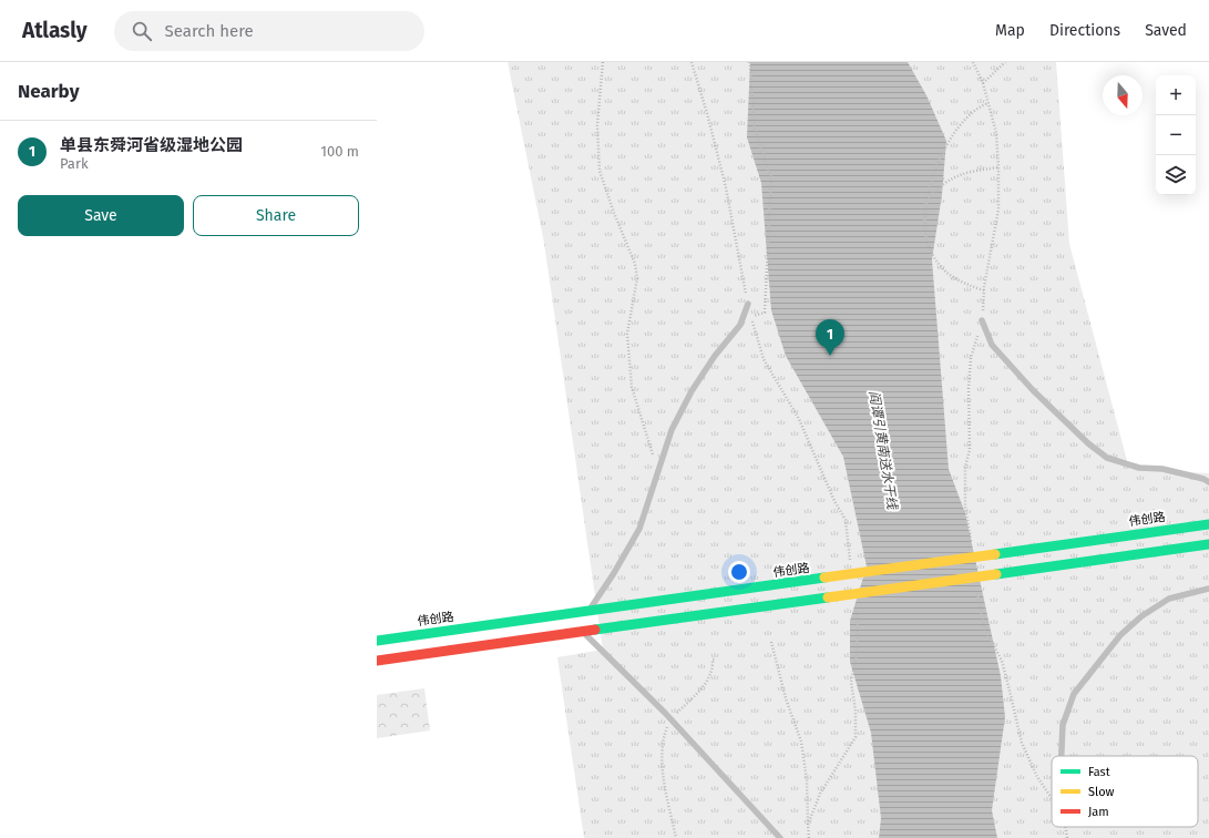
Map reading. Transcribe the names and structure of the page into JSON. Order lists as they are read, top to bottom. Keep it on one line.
{"streets":{"street":["伟创路"]},"water":["阎谭引黄南送水干线"],"legend":["Fast","Slow","Jam"],"north":"bottom","page":{"header":"Atlasly","search":"Search here","nav":["Map","Directions","Saved"],"heading":"Nearby","map_buttons":["+","−"],"list":[{"mark":"1","name":"单县东舜河省级湿地公园","note":"Park","value":"100 m"}],"buttons":["Save","Share"],"pins":"1"}}
